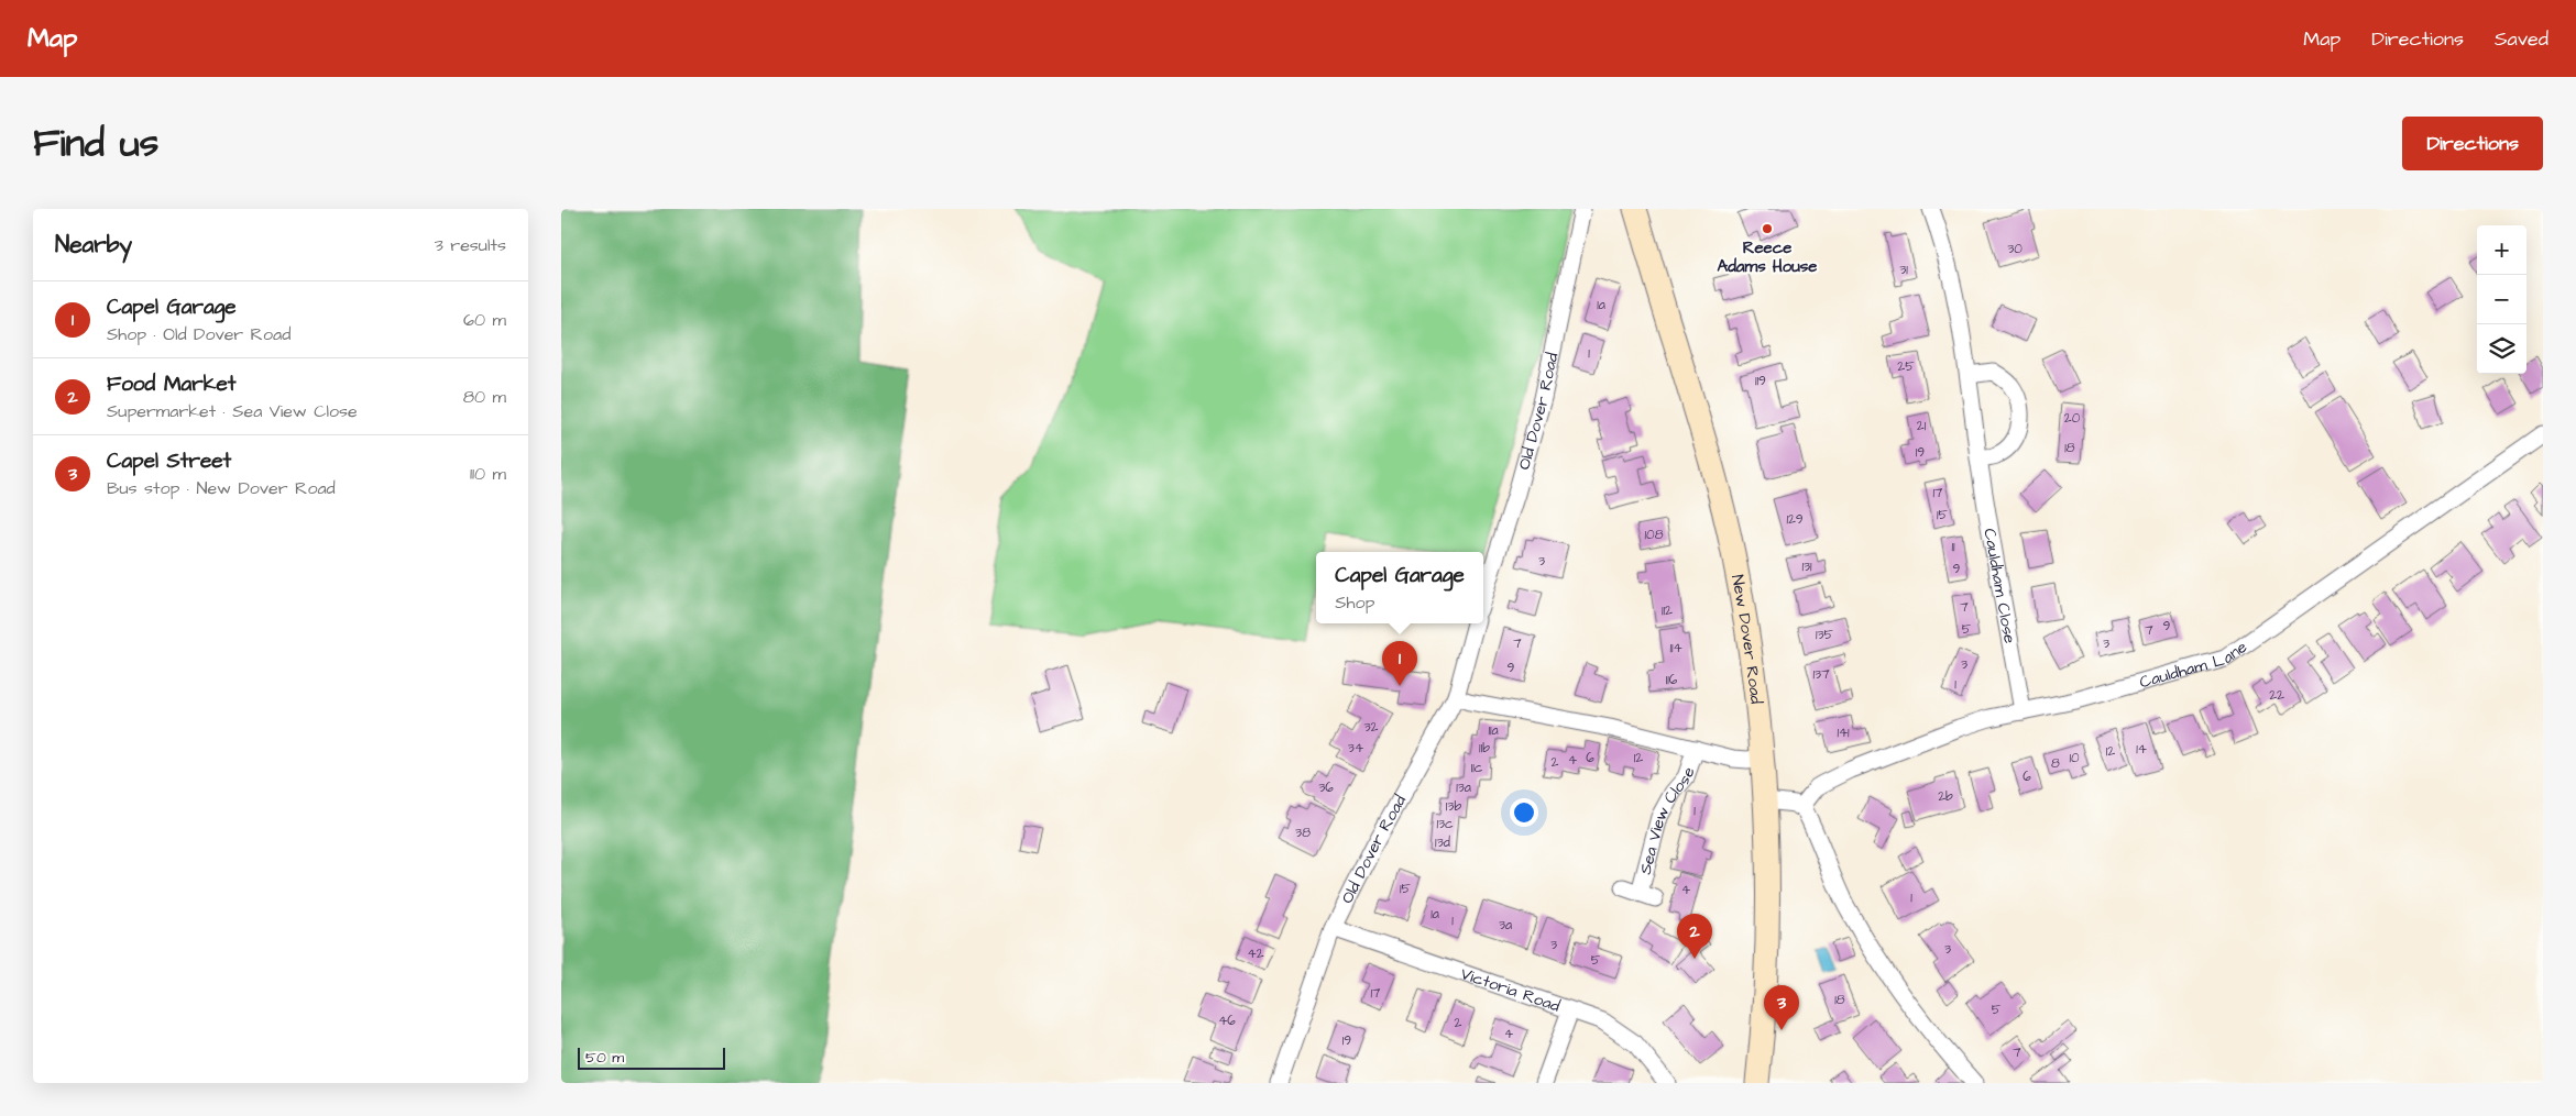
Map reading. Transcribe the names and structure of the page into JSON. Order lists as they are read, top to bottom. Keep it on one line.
{"streets":{"main road":["New Dover Road"],"street":["Old Dover Road","Cauldham Close","Cauldham Lane","Sea View Close","Victoria Road"]},"crossings":[["Old Dover Road","Victoria Road"],["Cauldham Close","Cauldham Lane"]],"places":["Reece Adams House"],"house_numbers":["30","31","1a","1","25","119","20","21","18","19","17","15","129","108","11","3","131","9","7","112","9","5","7","135","7","3","114","3","9","137","116","1","22","32","11a","141","34","11b","14","12","6","12","10","4","2","8","11c","6","36","13a","2b","13b","1","13c","38","13d","15","4","1","1a","1","3a","3","3","42","5","17","18","5","46","2","4","19","7"],"scale_bar":"50 m","page":{"header":"Map","nav":["Map","Directions","Saved"],"title":"Find us","buttons":"Directions","heading":["Nearby","3 results"],"map_buttons":["+","−"],"list":[{"mark":"1","name":"Capel Garage","note":"Shop · Old Dover Road","value":"60 m"},{"mark":"2","name":"Food Market","note":"Supermarket · Sea View Close","value":"80 m"},{"mark":"3","name":"Capel Street","note":"Bus stop · New Dover Road","value":"110 m"}],"popup":["Capel Garage","Shop"],"pins":["1","2","3"],"scale":"50 m"}}
